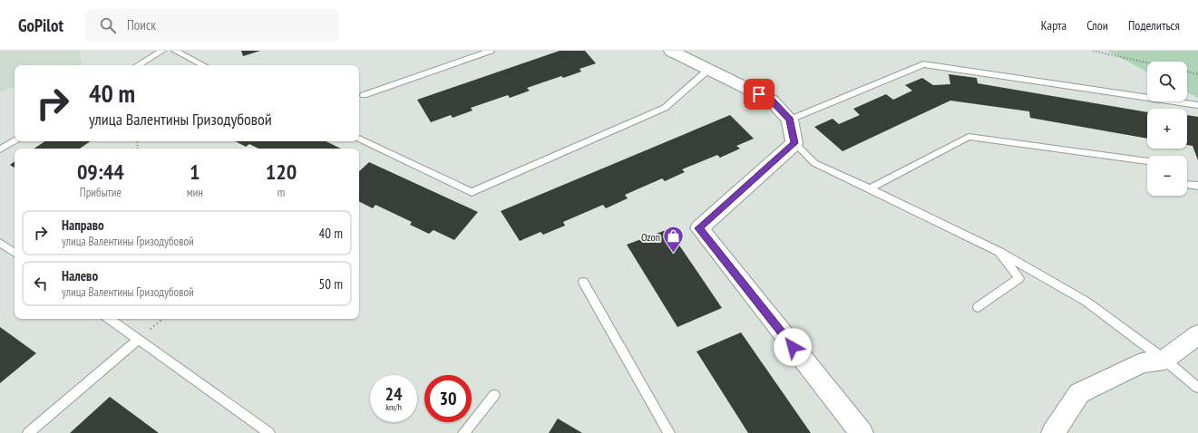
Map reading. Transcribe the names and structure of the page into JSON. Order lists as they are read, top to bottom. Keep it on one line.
{"places":{"shop":["Ozon"]},"page":{"header":"GoPilot","search":"Поиск","nav":["Карта","Слои","Поделиться"],"map_buttons":["+","−"],"turn":["40 m","улица Валентины Гризодубовой"],"eta":["09:44","Прибытие","1","мин","120","m"],"list":[{"name":"Направо","note":"улица Валентины Гризодубовой","value":"40 m"},{"name":"Налево","note":"улица Валентины Гризодубовой","value":"50 m"}],"speed":"24 km/h","limit":"30"}}
